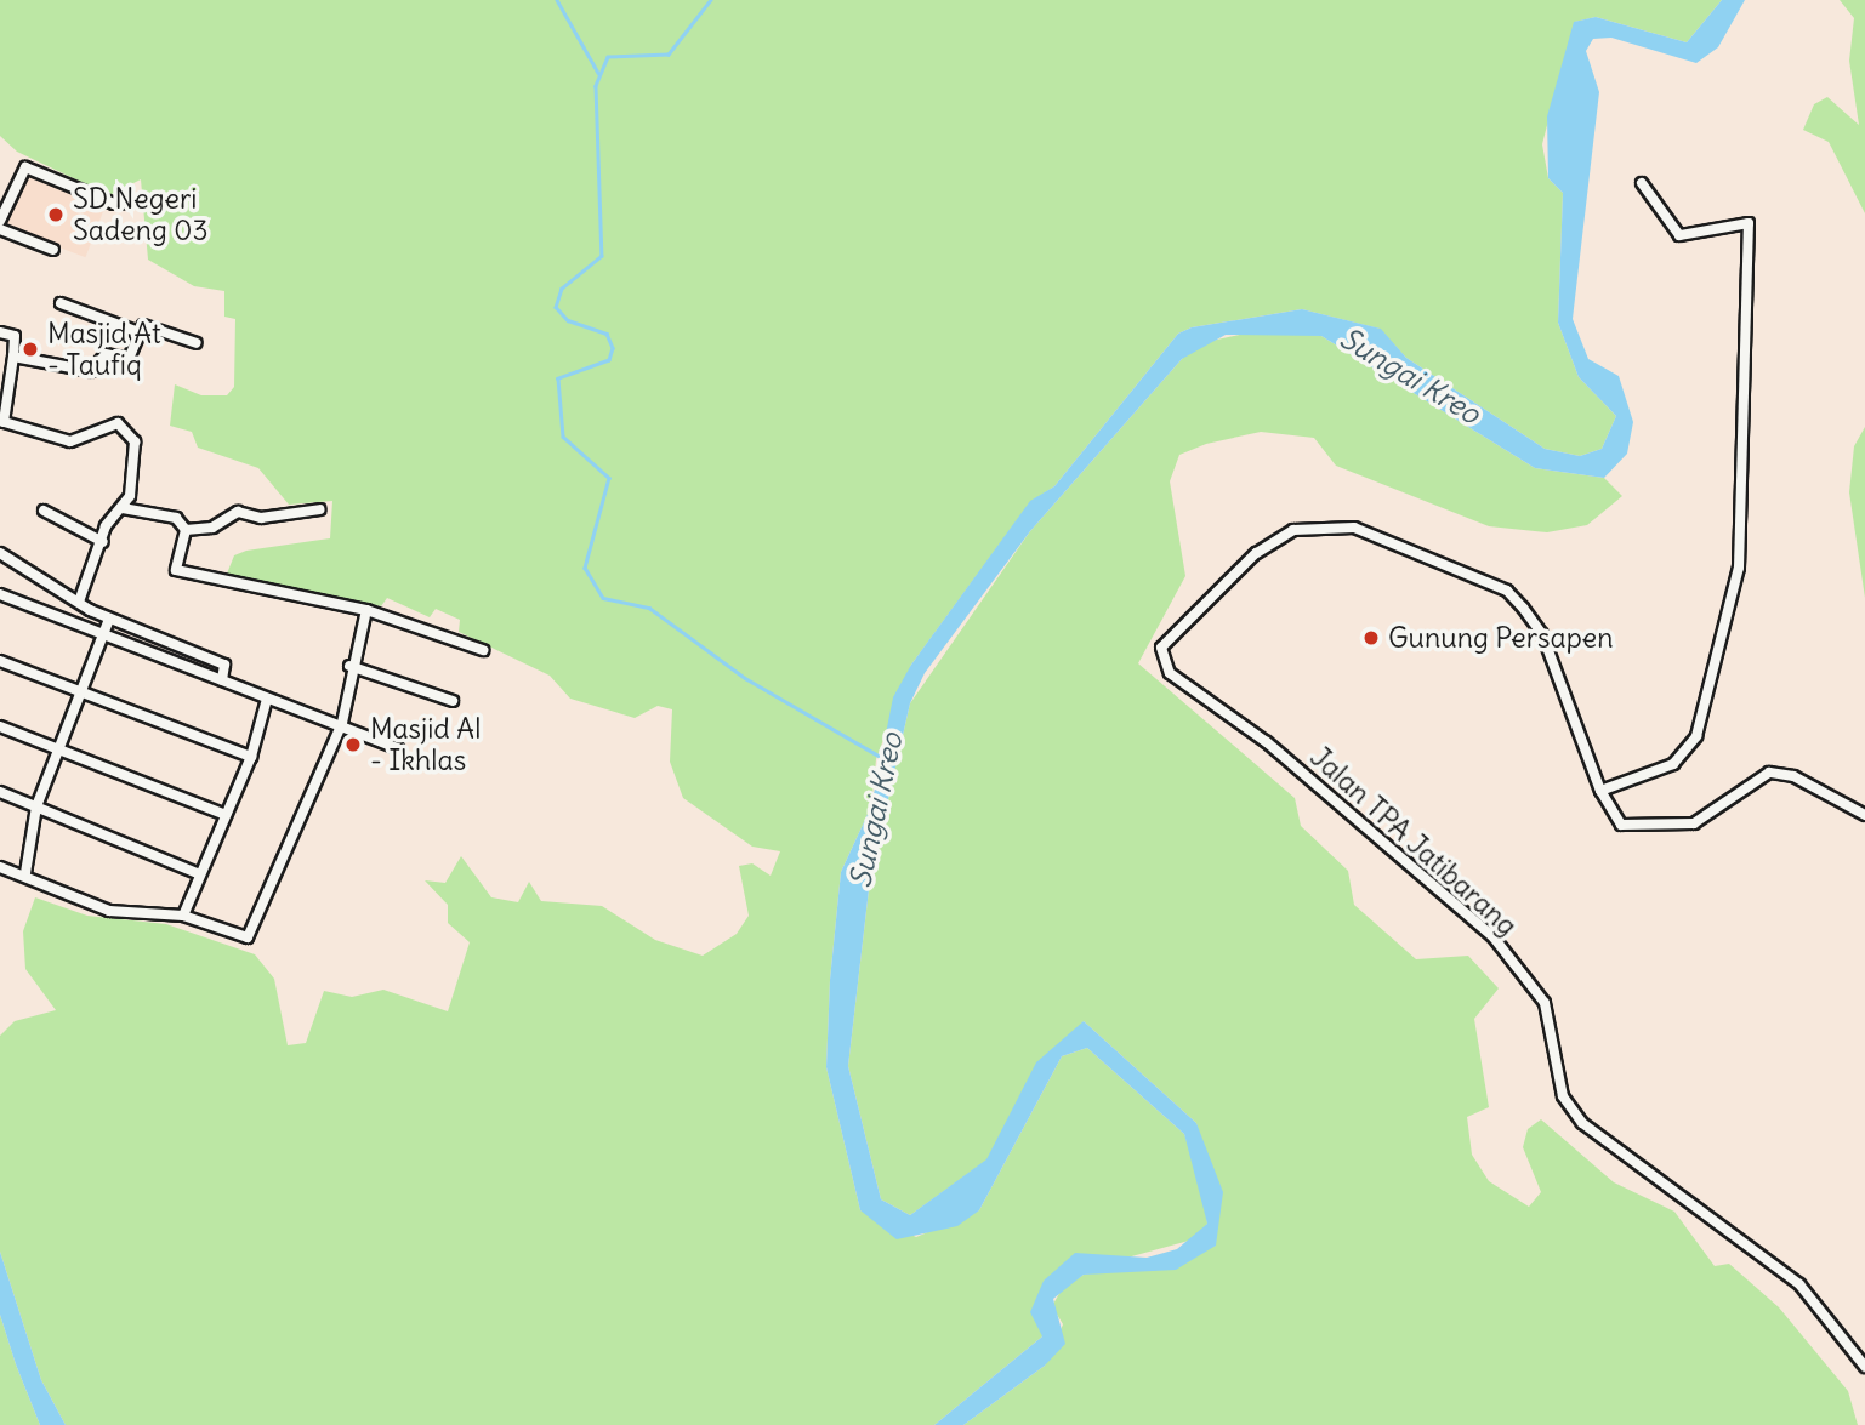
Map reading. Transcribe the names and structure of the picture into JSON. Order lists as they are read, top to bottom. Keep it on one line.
{"streets":{"street":["Jalan TPA Jatibarang"]},"water":["Sungai Kreo"],"places":["SD Negeri Sadeng 03","Masjid At - Taufiq","Gunung Persapen","Masjid Al - Ikhlas"]}
